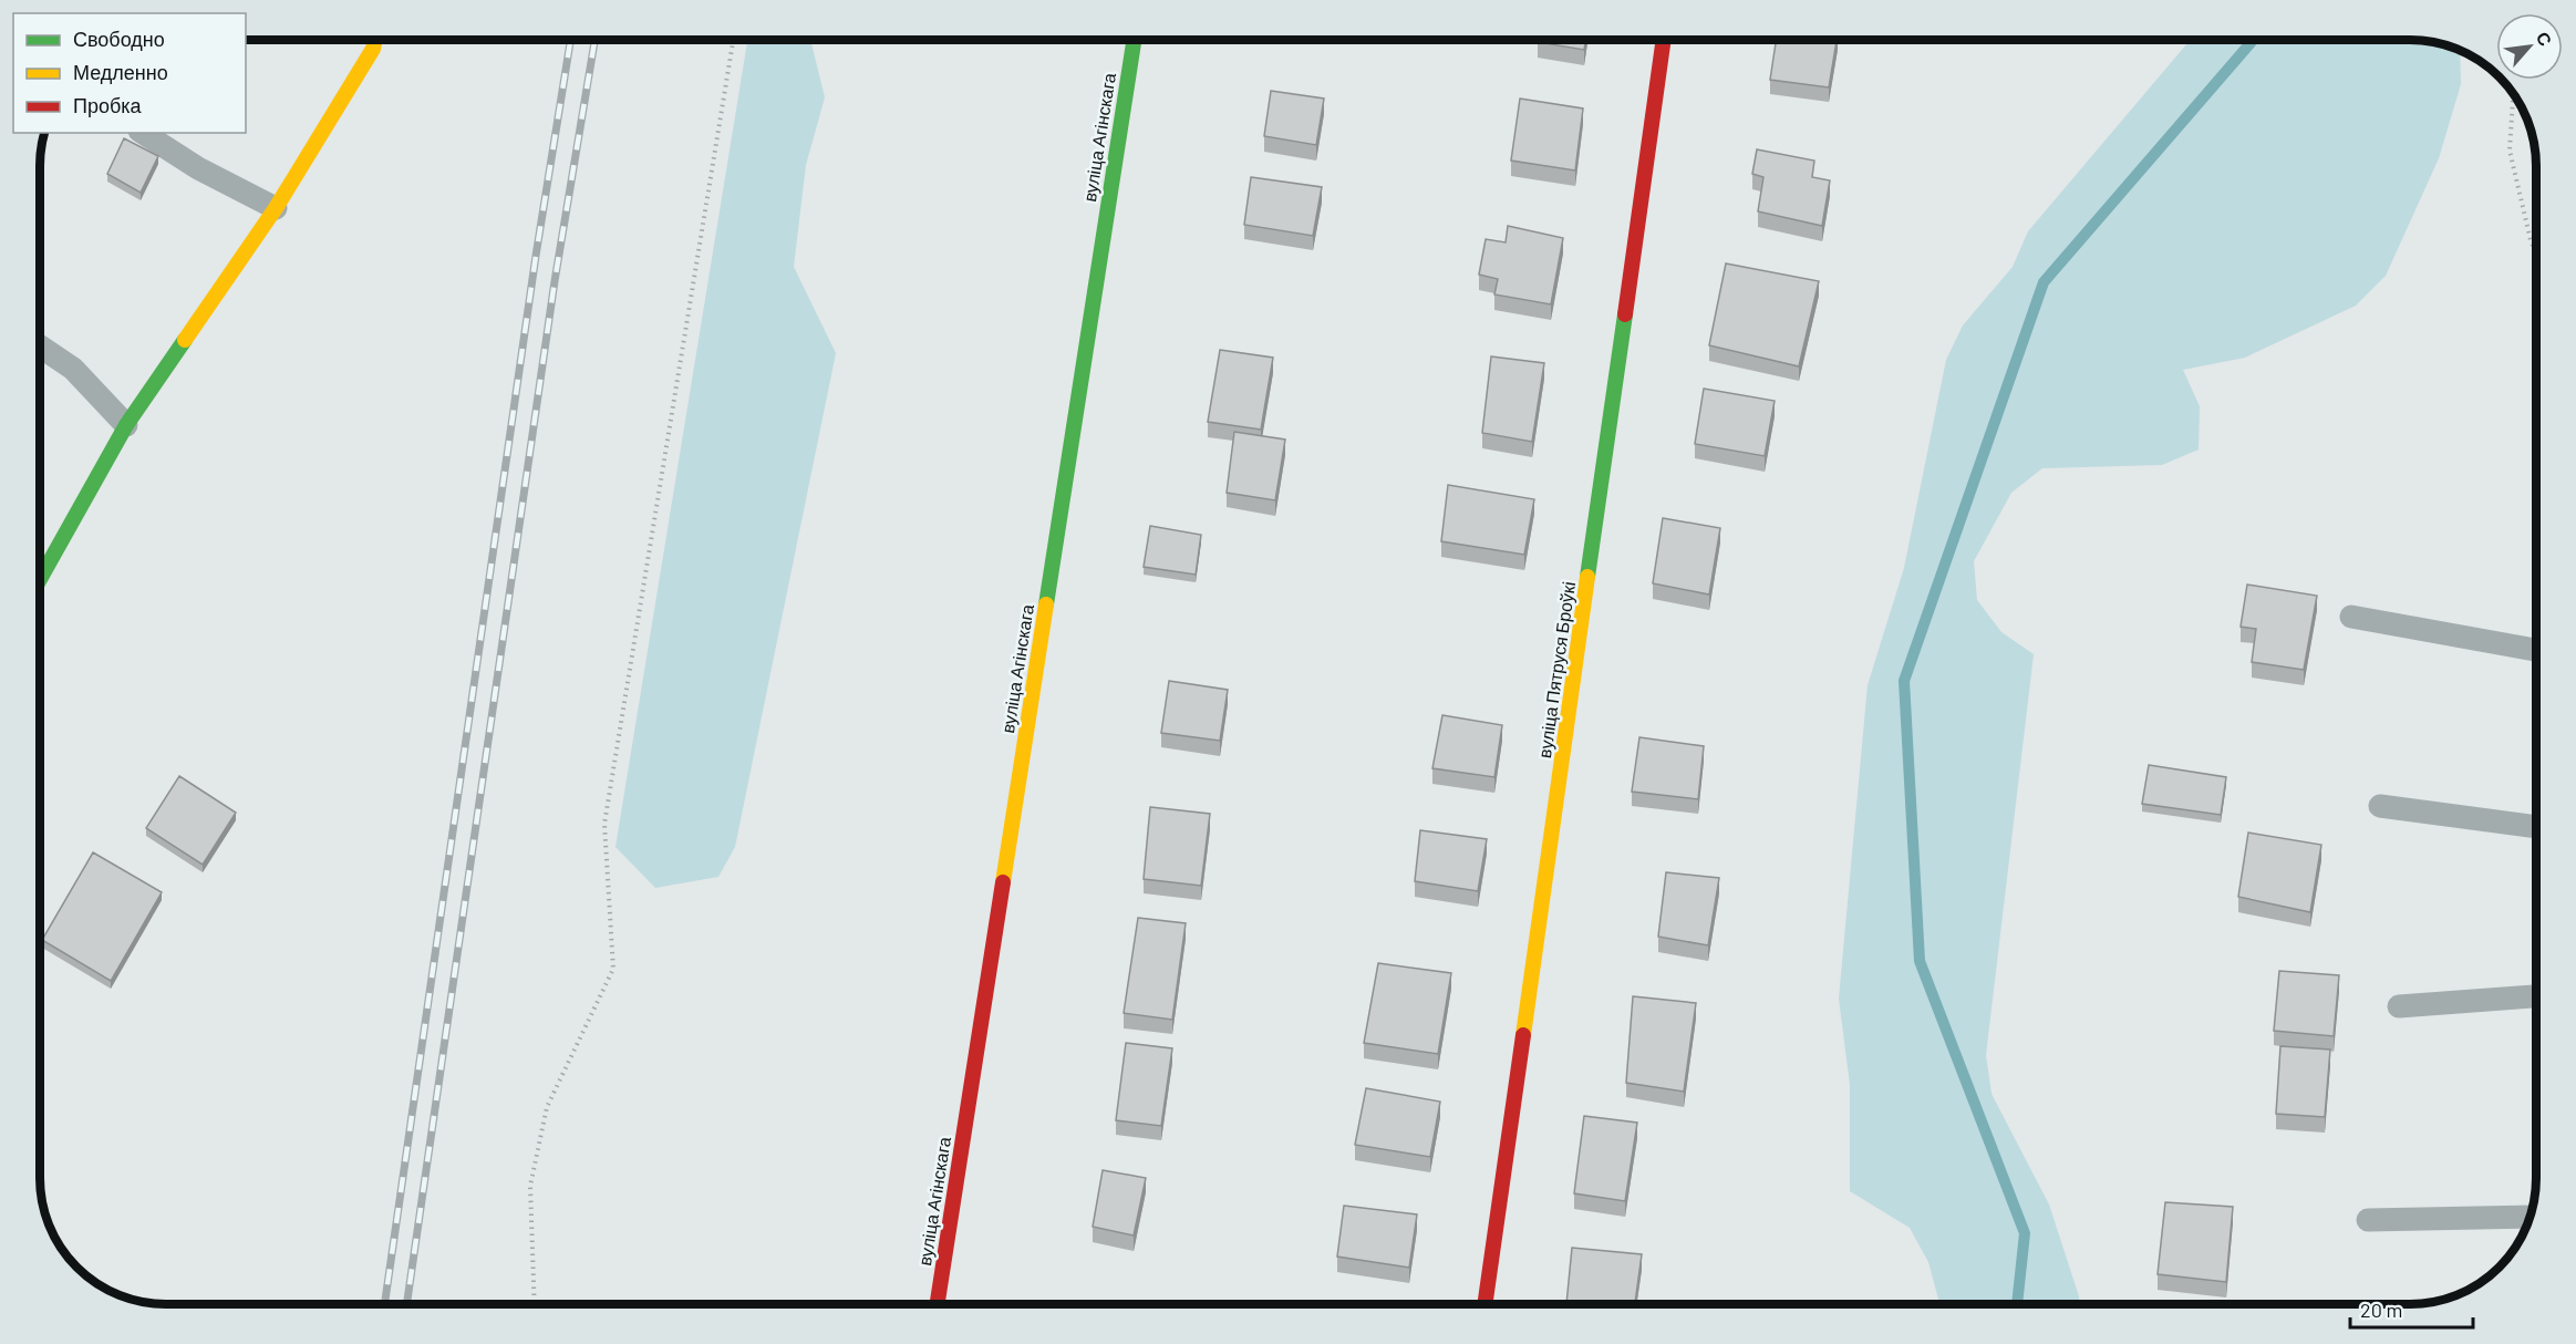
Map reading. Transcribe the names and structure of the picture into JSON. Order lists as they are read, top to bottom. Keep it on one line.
{"streets":{"street":["вуліца Агінскага","вуліца Пятруся Броўкі"]},"legend":["Свободно","Медленно","Пробка"],"scale_bar":"20 m","north":"top right"}
